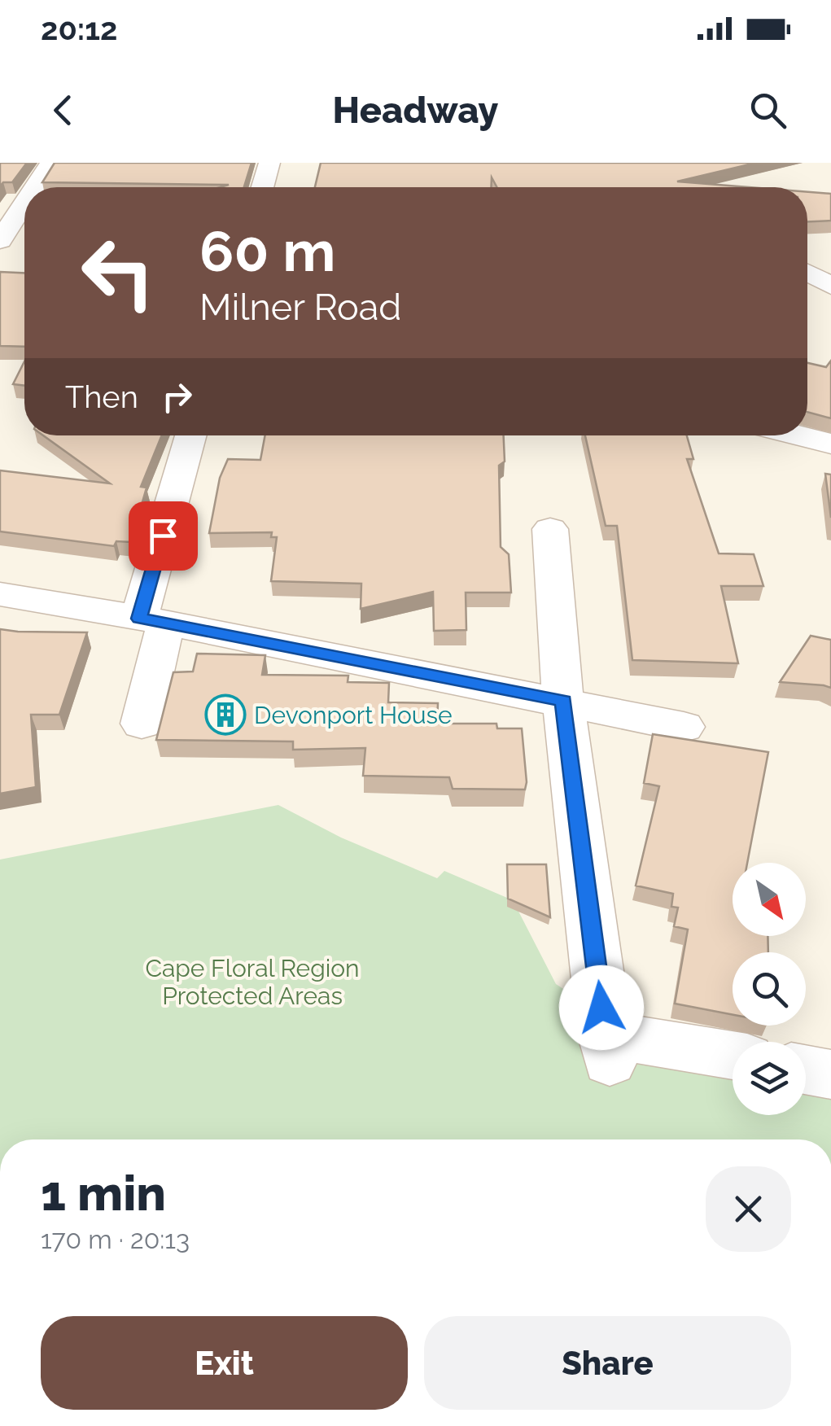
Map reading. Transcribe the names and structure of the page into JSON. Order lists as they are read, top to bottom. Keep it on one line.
{"parks":["Cape Floral Region Protected Areas"],"places":{"building":["Devonport House"]},"north":"bottom right","page":{"status":"20:12","header":"Headway","turn":["60 m","Milner Road"],"then":"Then","heading":["1 min","170 m · 20:13"],"buttons":["Exit","Share"]}}
